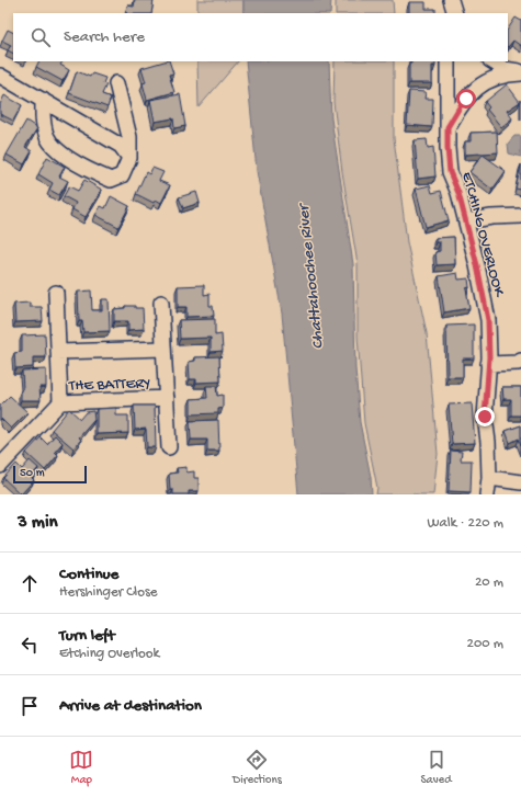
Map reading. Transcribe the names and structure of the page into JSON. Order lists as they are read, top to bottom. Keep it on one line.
{"streets":{"street":["ETCHING OVERLOOK","THE BATTERY"]},"water":["Chattahoochee River"],"scale_bar":"50 m","page":{"search":"Search here","scale":"50 m","heading":["3 min","Walk · 220 m"],"list":[["Continue","Hershinger Close","20 m"],["Turn left","Etching Overlook","200 m"],"Arrive at destination"],"nav":["Map","Directions","Saved"]}}
